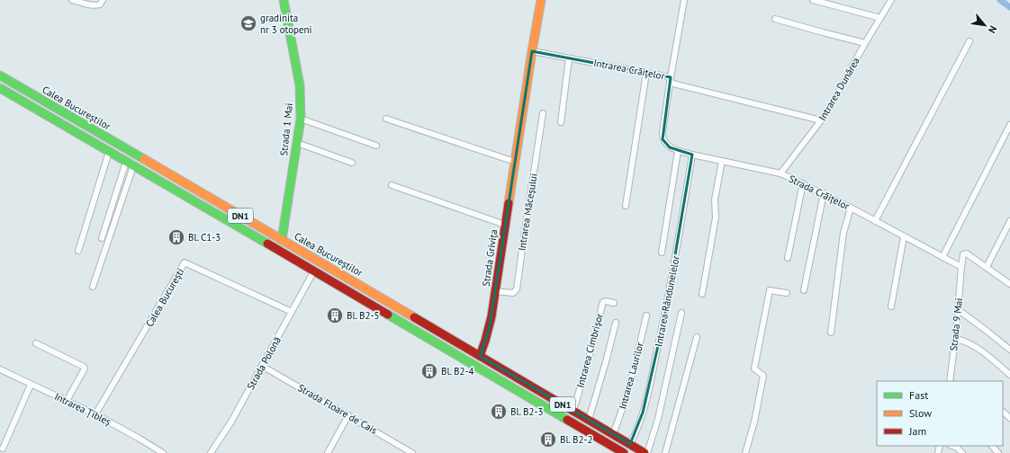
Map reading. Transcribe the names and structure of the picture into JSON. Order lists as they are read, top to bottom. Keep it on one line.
{"streets":{"main road":["Calea Bucureștilor","Strada 1 Mai","DN1","Strada Grivița"],"street":["Intrarea Crăițelor","Intrarea Dunărea","Strada Crăițelor","Intrarea Măceșului","Calea București","Intrarea Rândunelelor","Strada 9 Mai","Intrarea Cimbrișor","Strada Polonă","Intrarea Laurilor","Intrarea Țibleș","Strada Floare de Cais"]},"crossings":[["Intrarea Crăițelor","Strada Crăițelor"],["Intrarea Crăițelor","Strada Grivița"],["Intrarea Dunărea","Strada Crăițelor"],["Calea Bucureștilor","Strada 1 Mai"],["Calea Bucureștilor","Strada Grivița"],["Calea Bucureștilor","Intrarea Rândunelelor"],["Calea Bucureștilor","Intrarea Cimbrișor"],["Calea Bucureștilor","Intrarea Laurilor"],["Strada Crăițelor","Intrarea Rândunelelor"],["Strada Crăițelor","Strada 9 Mai"],["Intrarea Măceșului","Strada Grivița"],["DN1","Strada Polonă"],["Calea București","Strada Polonă"],["Calea București","Intrarea Țibleș"],["Strada Polonă","Strada Floare de Cais"]],"places":{"school or university":["gradinita nr 3 otopeni"],"building":["Bl. C1-3","Bl. B2-5","Bl. B2-4","Bl. B2-3","Bl. B2-2"]},"legend":["Fast","Slow","Jam"],"north":"bottom right"}
